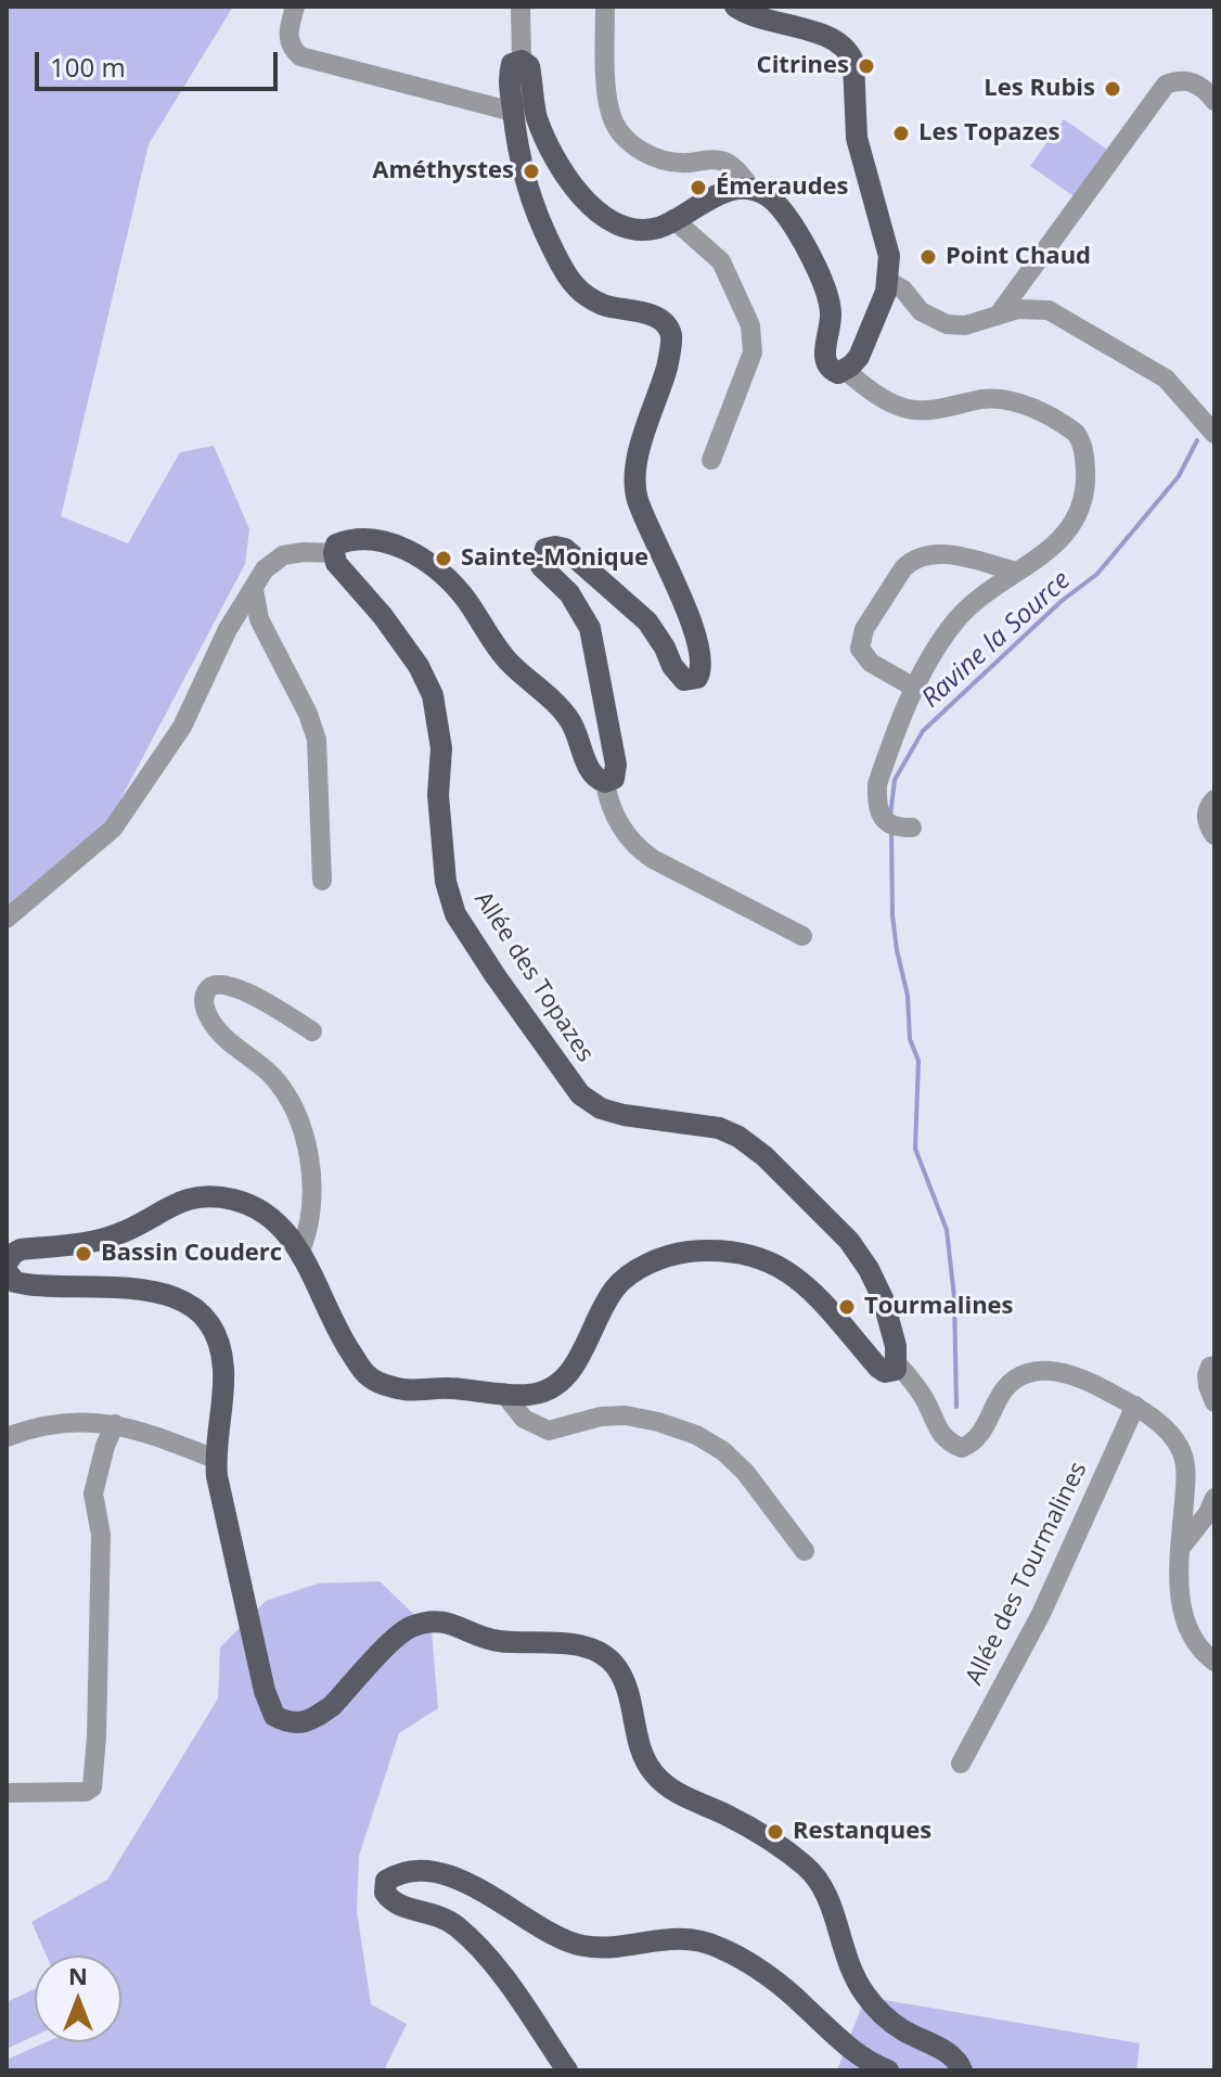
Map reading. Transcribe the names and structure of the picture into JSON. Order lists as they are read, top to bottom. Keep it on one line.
{"streets":{"main road":["Allée des Topazes"],"street":["Allée des Tourmalines"]},"water":["Ravine la Source"],"places":["Citrines","Les Rubis","Les Topazes","Améthystes","Émeraudes","Point Chaud","Sainte-Monique","Bassin Couderc","Tourmalines","Restanques"],"scale_bar":"100 m","north":"top"}
